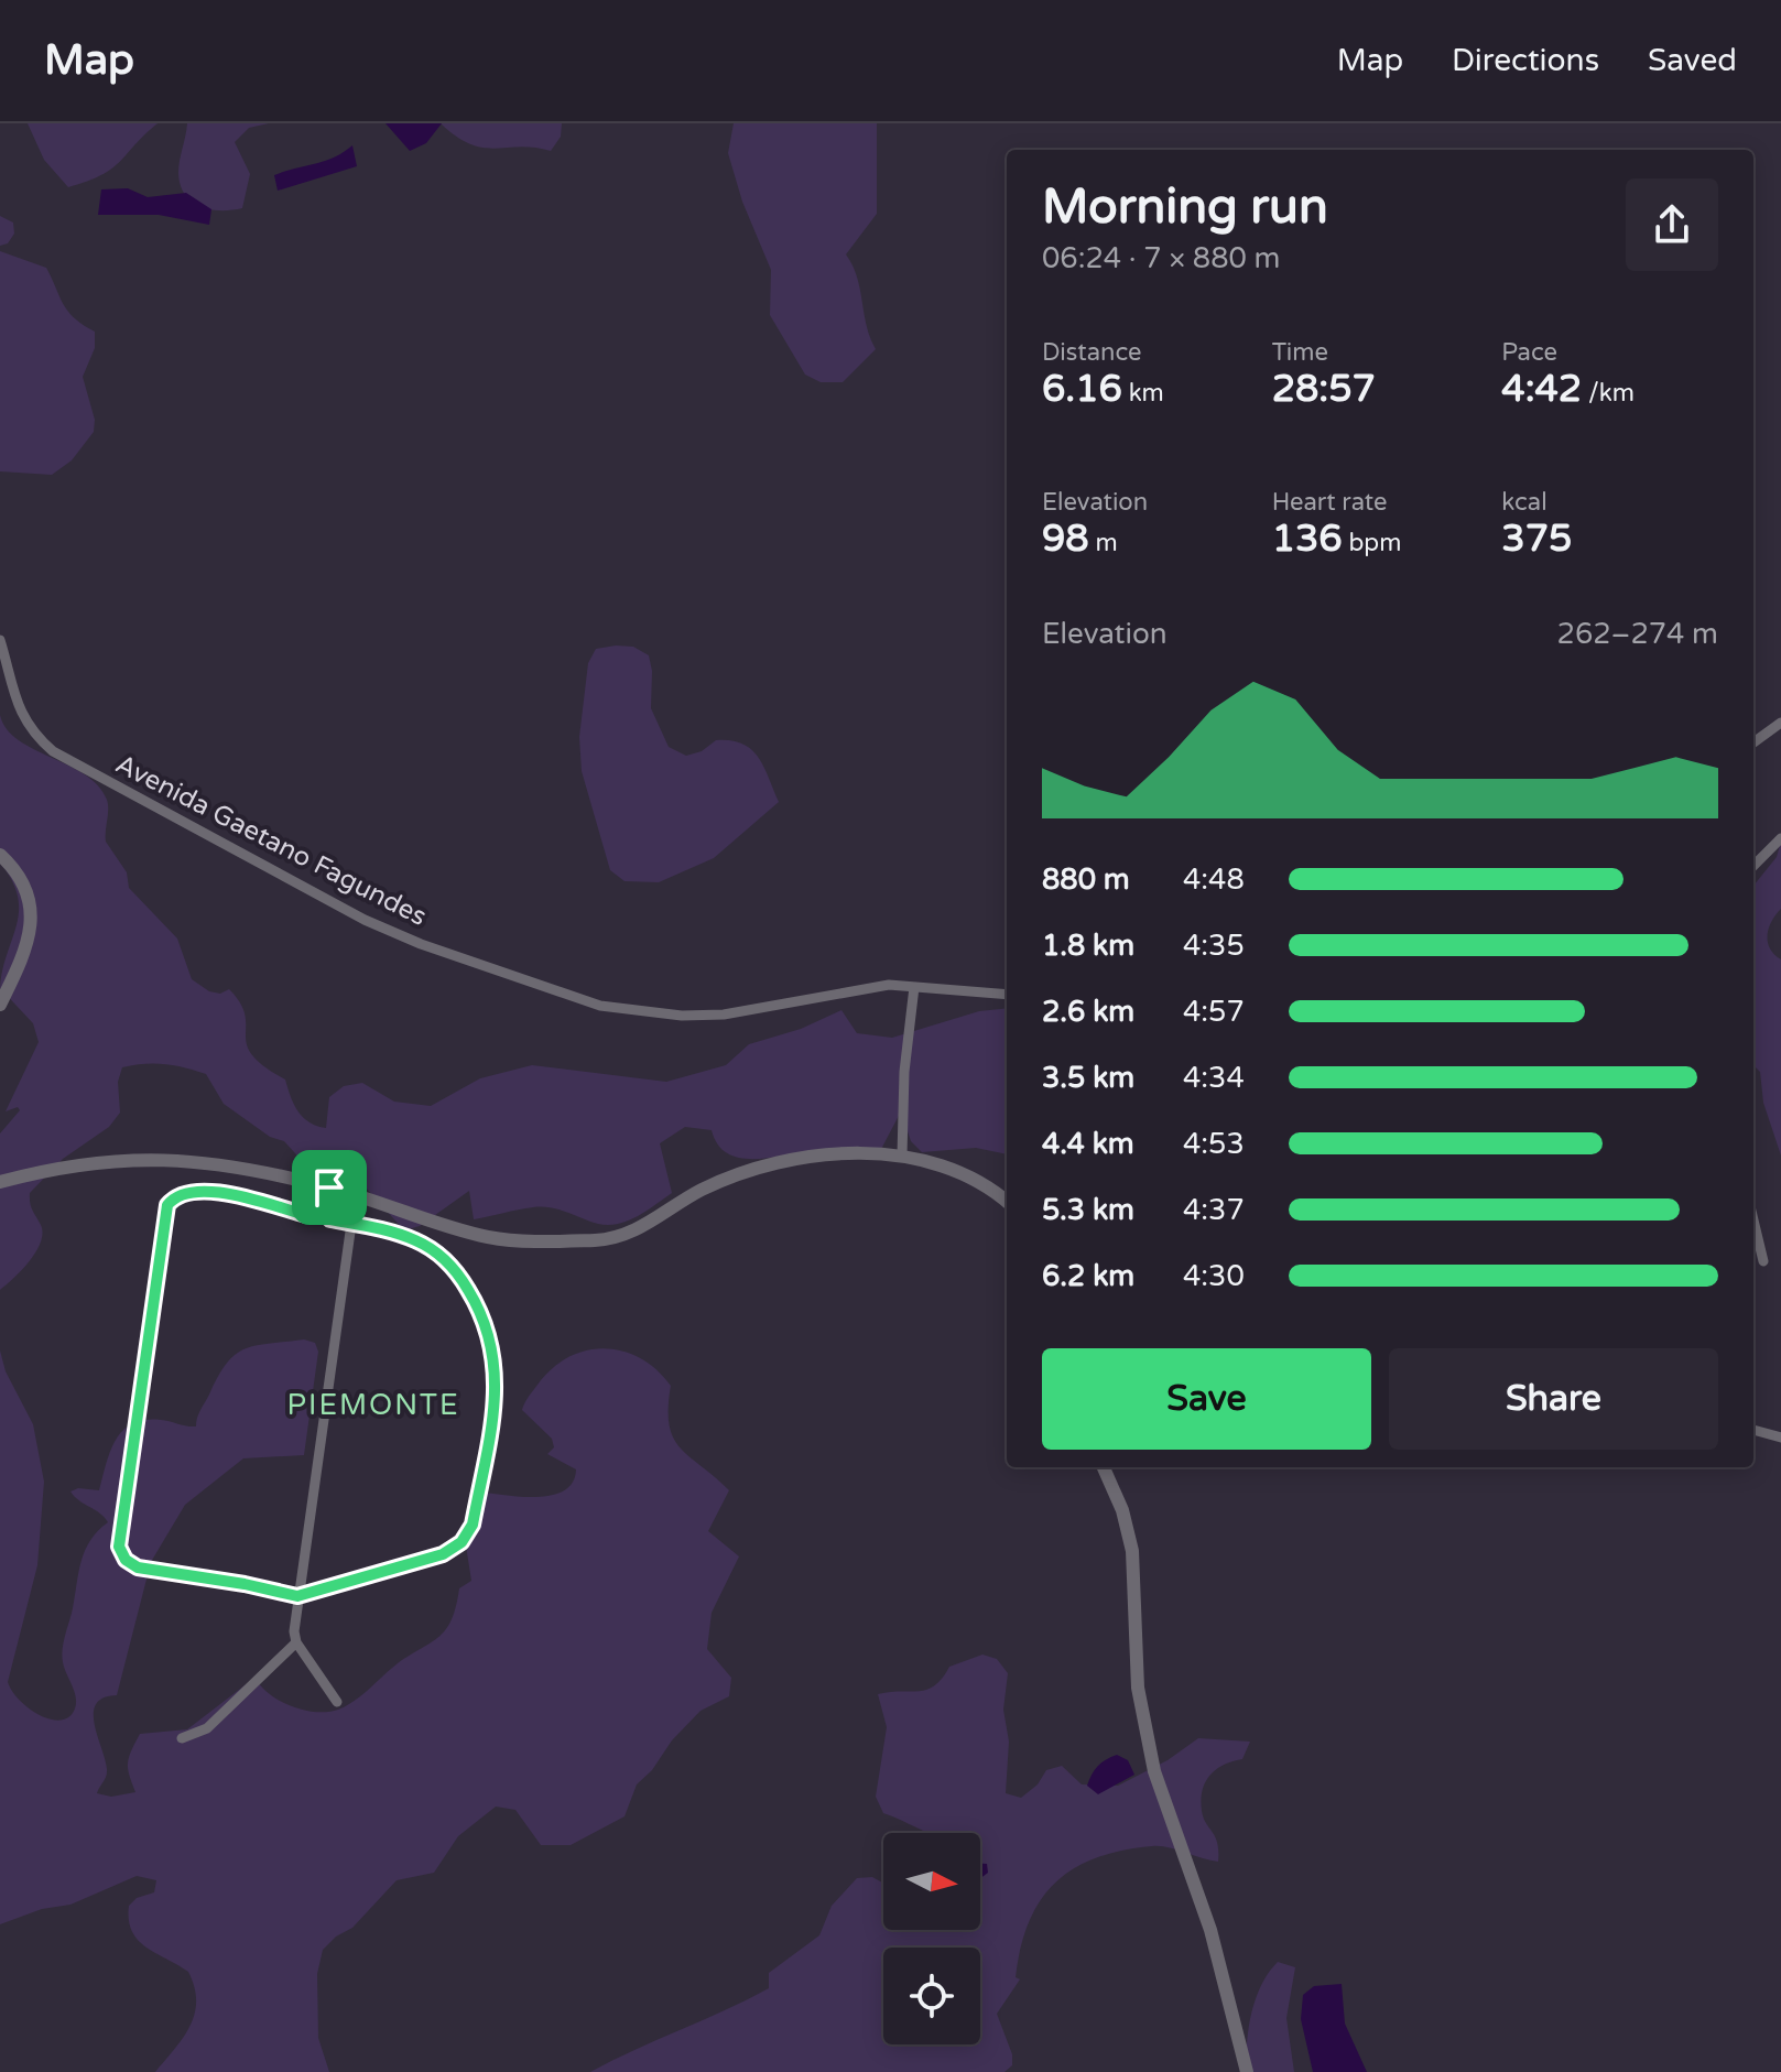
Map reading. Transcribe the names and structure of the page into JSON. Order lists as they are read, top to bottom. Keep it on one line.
{"streets":{"street":["Avenida Gaetano Fagundes"]},"districts":["PIEMONTE"],"north":"right","page":{"header":"Map","nav":["Map","Directions","Saved"],"heading":["Morning run","06:24 · 7 × 880 m"],"stats":[["Distance","6.16 km"],["Time","28:57"],["Pace","4:42 /km"],["Elevation","98 m"],["Heart rate","136 bpm"],["kcal","375"]],"chart":["Elevation","262–274 m"],"list":[{"name":"880 m","note":"4:48"},{"name":"1.8 km","note":"4:35"},{"name":"2.6 km","note":"4:57"},{"name":"3.5 km","note":"4:34"},{"name":"4.4 km","note":"4:53"},{"name":"5.3 km","note":"4:37"},{"name":"6.2 km","note":"4:30"}],"buttons":["Save","Share"]}}
